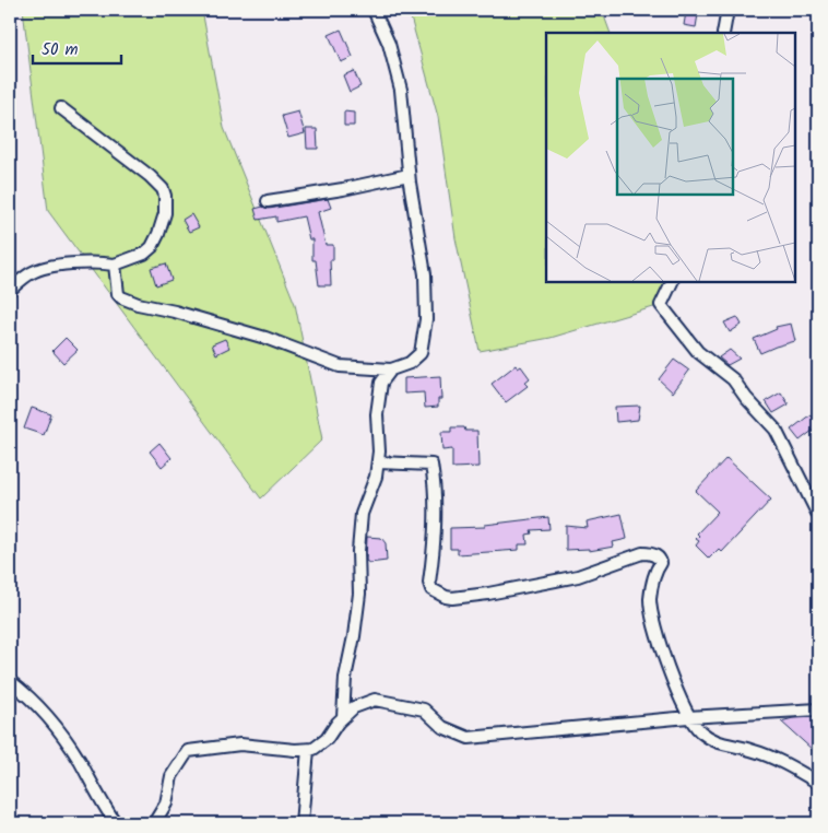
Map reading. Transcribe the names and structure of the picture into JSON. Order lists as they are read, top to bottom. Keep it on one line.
{"scale_bar":"50 m"}
